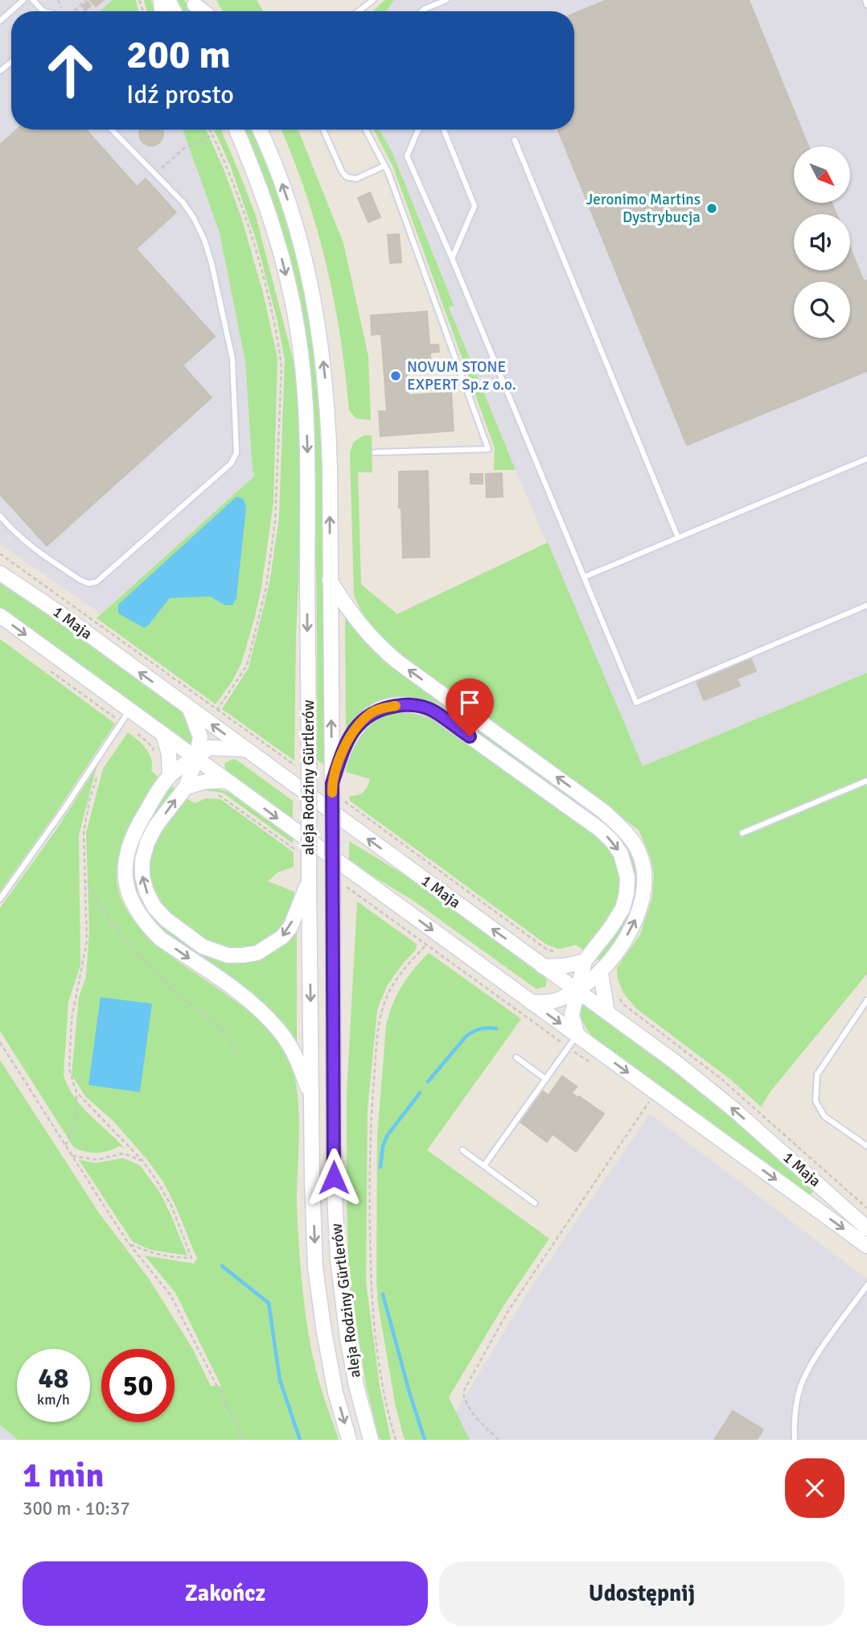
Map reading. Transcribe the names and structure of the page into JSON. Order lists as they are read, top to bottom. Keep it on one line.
{"streets":{"main road":["1 Maja","aleja Rodziny Gürtlerów"]},"places":["Jeronimo Martins Dystrybucja","NOVUM STONE EXPERT Sp.z o.o."],"north":"bottom right","page":{"turn":["200 m","Idź prosto"],"speed":"48 km/h","limit":"50","heading":["1 min","300 m · 10:37"],"buttons":["Zakończ","Udostępnij"]}}
